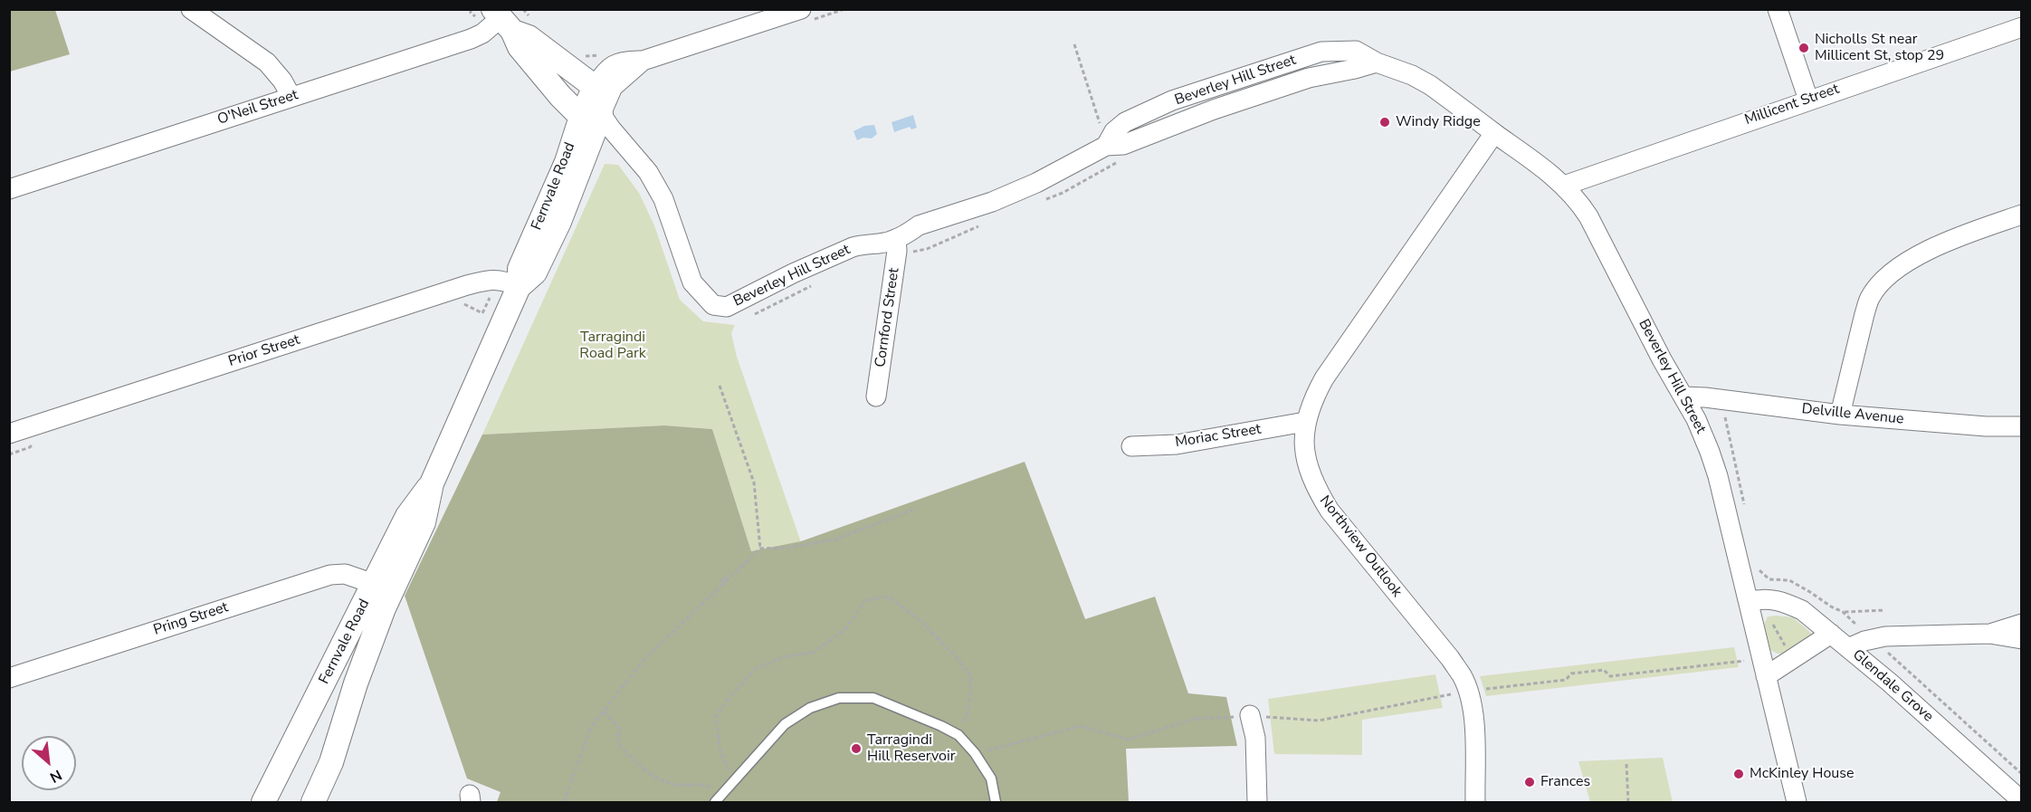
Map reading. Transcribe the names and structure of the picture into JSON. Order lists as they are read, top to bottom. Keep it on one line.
{"streets":{"street":["Beverley Hill Street","Millicent Street","O'Neil Street","Fernvale Road","Cornford Street","Prior Street","Delville Avenue","Moriac Street","Northview Outlook","Pring Street","Glendale Grove"]},"crossings":[["Beverley Hill Street","Millicent Street"],["Beverley Hill Street","Fernvale Road"],["Beverley Hill Street","Cornford Street"],["Beverley Hill Street","Delville Avenue"],["Beverley Hill Street","Northview Outlook"],["Beverley Hill Street","Glendale Grove"],["Fernvale Road","Prior Street"],["Fernvale Road","Pring Street"],["Moriac Street","Northview Outlook"]],"parks":["Tarragindi Road Park"],"places":["Nicholls St near Millicent St, stop 29","Windy Ridge","Tarragindi Hill Reservoir","McKinley House","Frances"],"north":"bottom right"}
